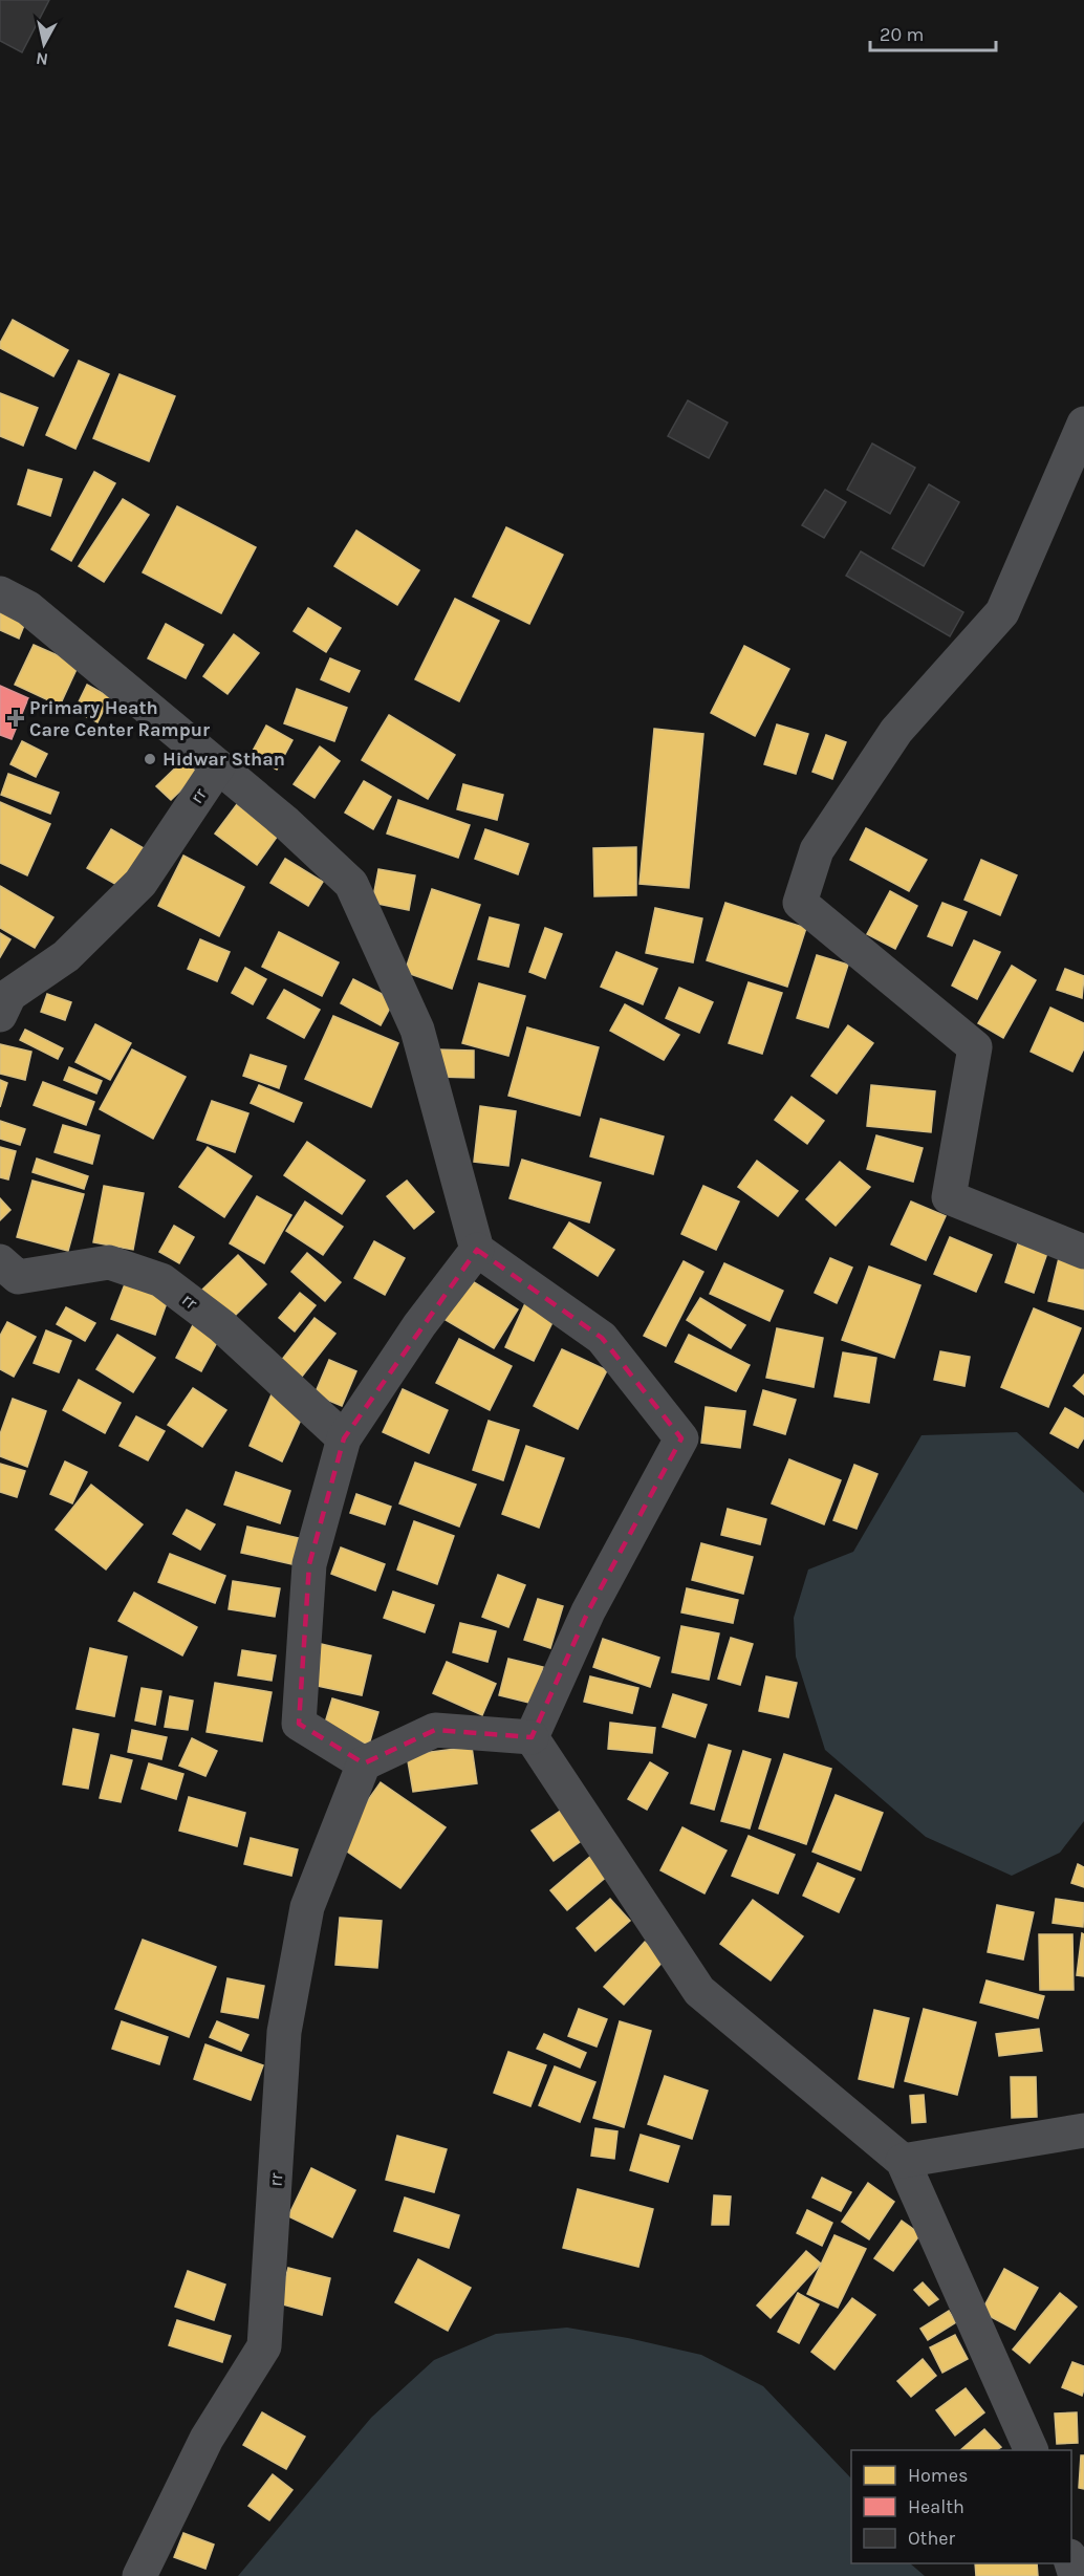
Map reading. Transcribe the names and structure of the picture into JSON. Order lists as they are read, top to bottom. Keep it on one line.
{"streets":{"street":["rr"]},"places":{"health":["Primary Heath Care Center Rampur"],"other":["Hidwar Sthan"]},"legend":["Homes","Health","Other"],"scale_bar":"20 m","north":"bottom"}
